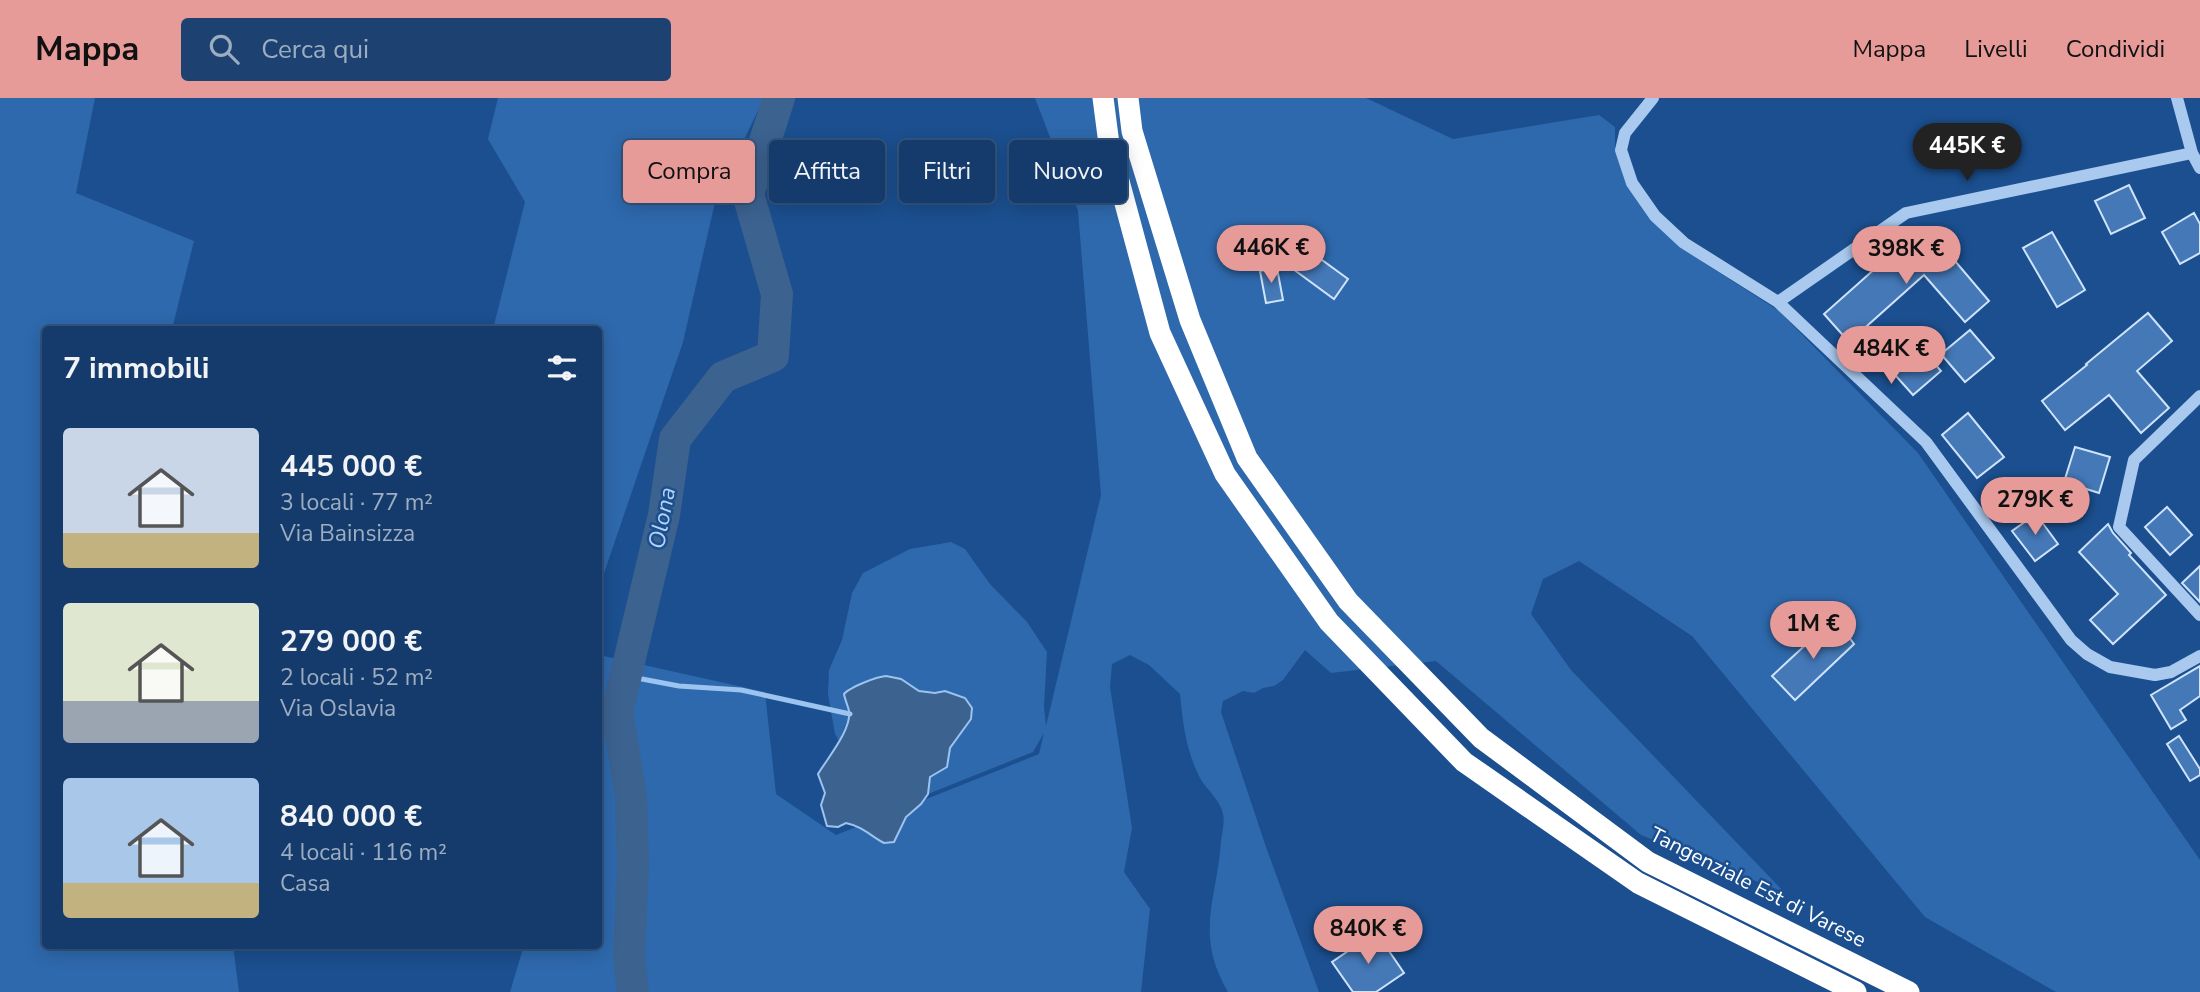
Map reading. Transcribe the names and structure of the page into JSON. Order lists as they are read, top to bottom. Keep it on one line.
{"streets":{"highway":["Tangenziale Est di Varese"]},"water":["Olona"],"page":{"header":"Mappa","search":"Cerca qui","nav":["Mappa","Livelli","Condividi"],"price":["445K €","446K €","398K €","484K €","279K €","1M €","840K €"],"chip":["Compra","Affitta","Filtri","Nuovo"],"heading":"7 immobili","list":[{"name":"445 000 €","note":"3 locali · 77 m² · Via Bainsizza"},{"name":"279 000 €","note":"2 locali · 52 m² · Via Oslavia"},{"name":"840 000 €","note":"4 locali · 116 m² · Casa"}]}}
